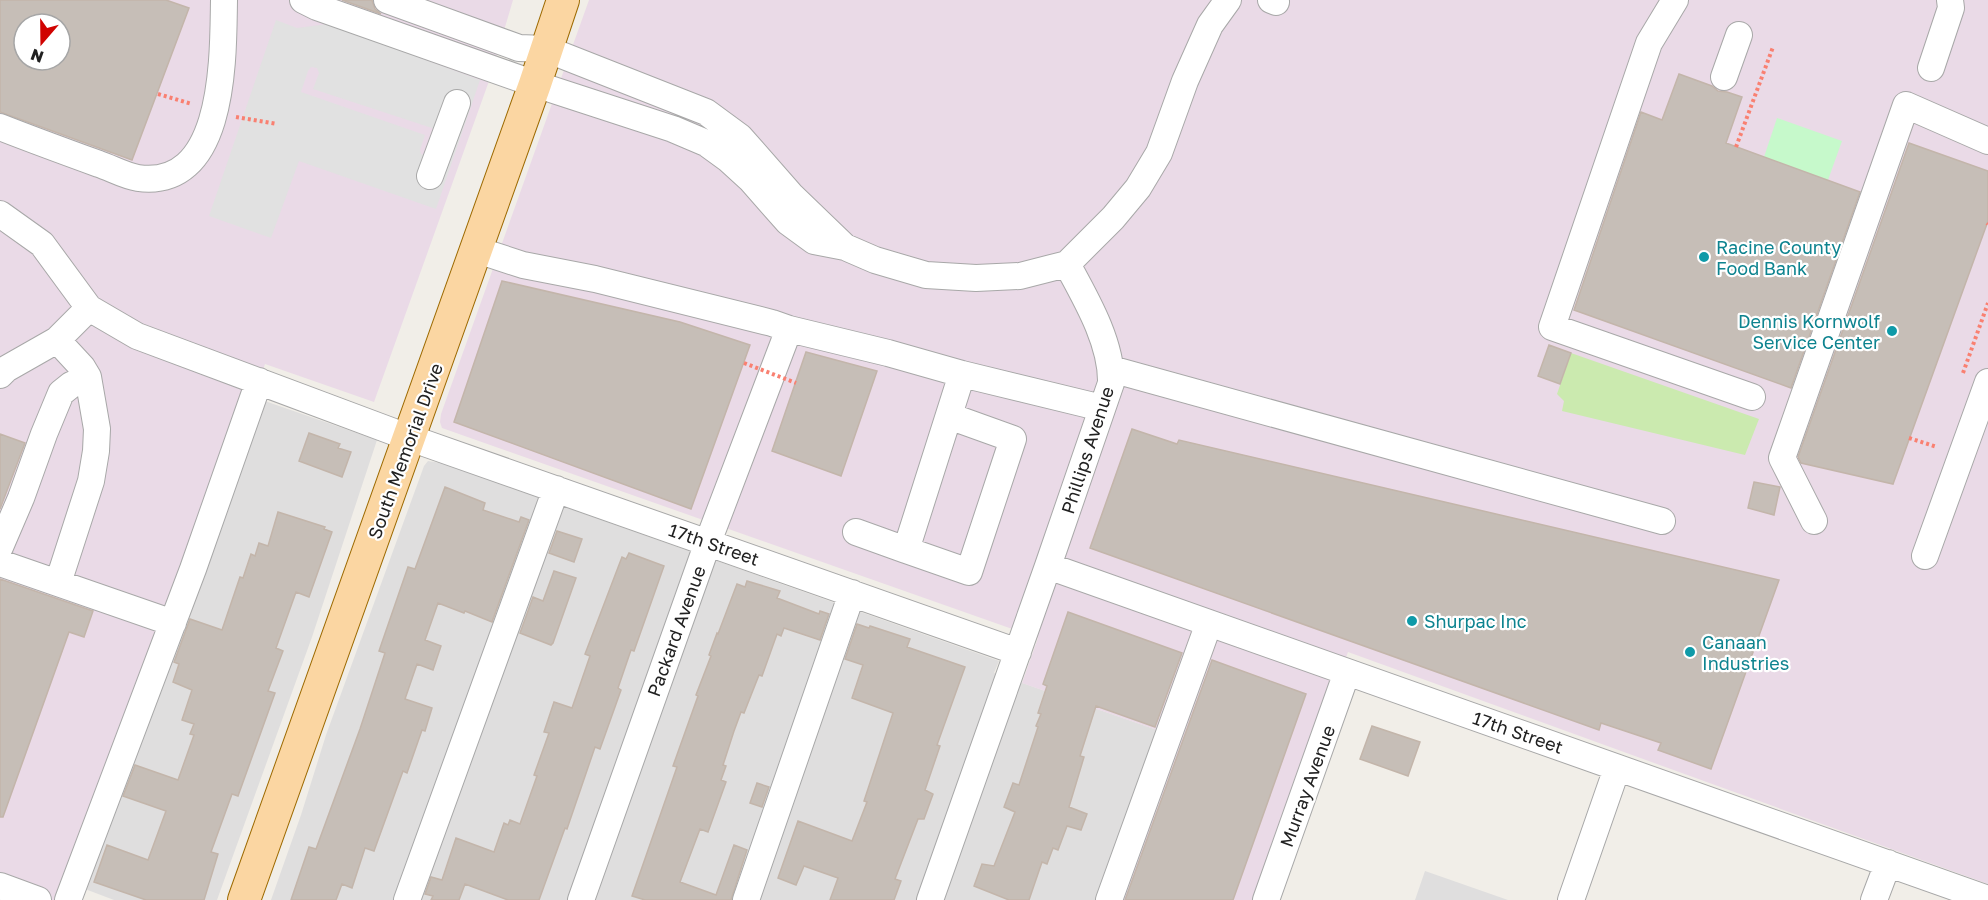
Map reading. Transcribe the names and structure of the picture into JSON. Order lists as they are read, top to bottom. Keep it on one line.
{"streets":{"main road":["South Memorial Drive"],"street":["Phillips Avenue","17th Street","Packard Avenue","Murray Avenue"]},"crossings":[["Phillips Avenue","17th Street"],["South Memorial Drive","17th Street"],["17th Street","Packard Avenue"],["17th Street","Murray Avenue"]],"places":["Racine County Food Bank","Dennis Kornwolf Service Center","Shurpac Inc","Canaan Industries"],"north":"bottom"}
